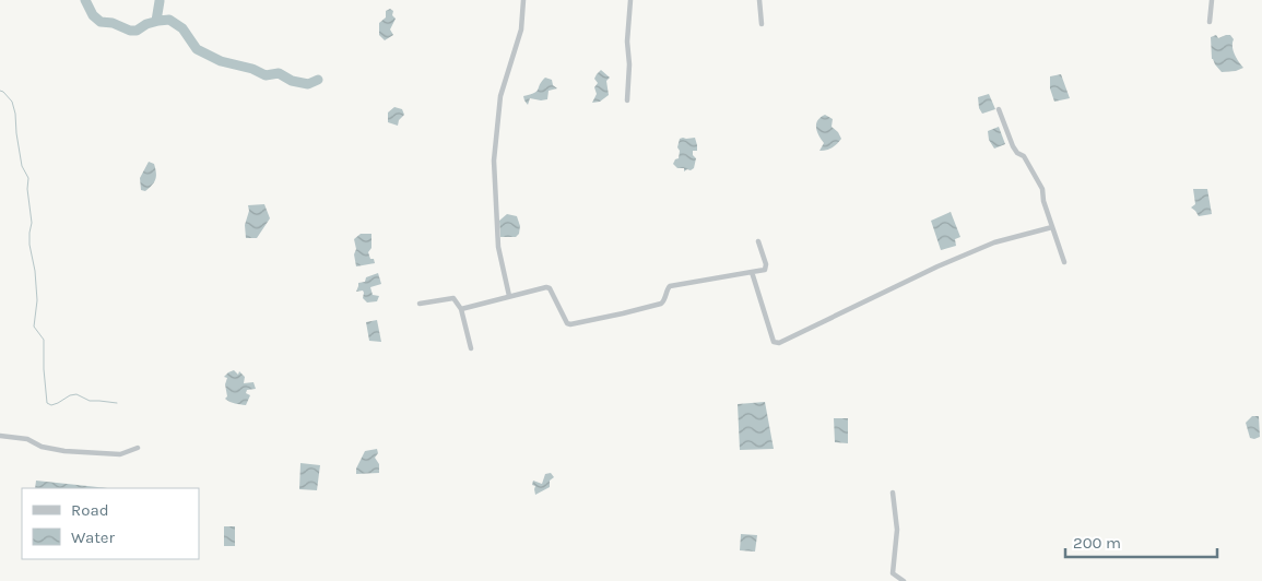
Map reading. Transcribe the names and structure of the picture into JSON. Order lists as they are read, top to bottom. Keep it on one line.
{"legend":["Road","Water"],"scale_bar":"200 m"}
